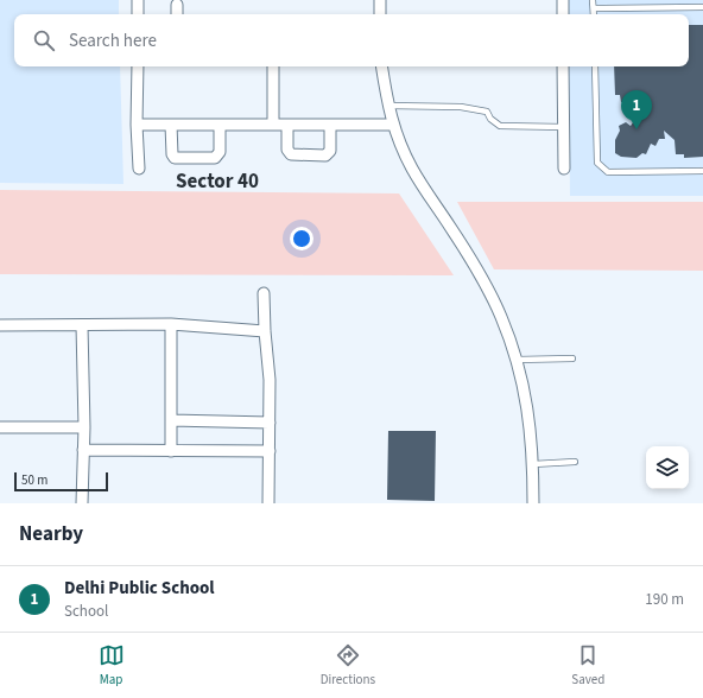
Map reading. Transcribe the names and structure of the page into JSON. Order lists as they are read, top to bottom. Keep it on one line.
{"districts":["Sector 40"],"scale_bar":"50 m","page":{"search":"Search here","pins":"1","scale":"50 m","heading":"Nearby","list":[{"mark":"1","name":"Delhi Public School","note":"School","value":"190 m"}],"nav":["Map","Directions","Saved"]}}
